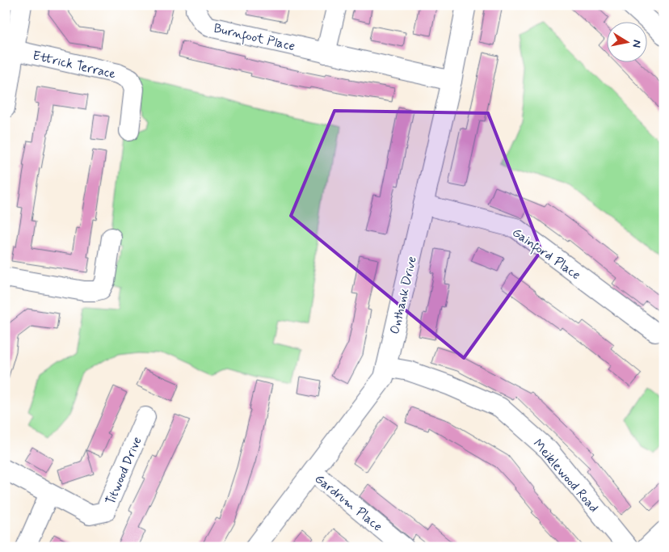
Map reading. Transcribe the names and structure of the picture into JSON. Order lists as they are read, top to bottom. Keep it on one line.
{"streets":{"street":["Burnfoot Place","Ettrick Terrace","Gainford Place","Onthank Drive","Titwood Drive","Meiklewood Road","Gardrum Place"]},"crossings":[["Burnfoot Place","Onthank Drive"],["Gainford Place","Onthank Drive"],["Onthank Drive","Meiklewood Road"],["Onthank Drive","Gardrum Place"]],"north":"right"}
